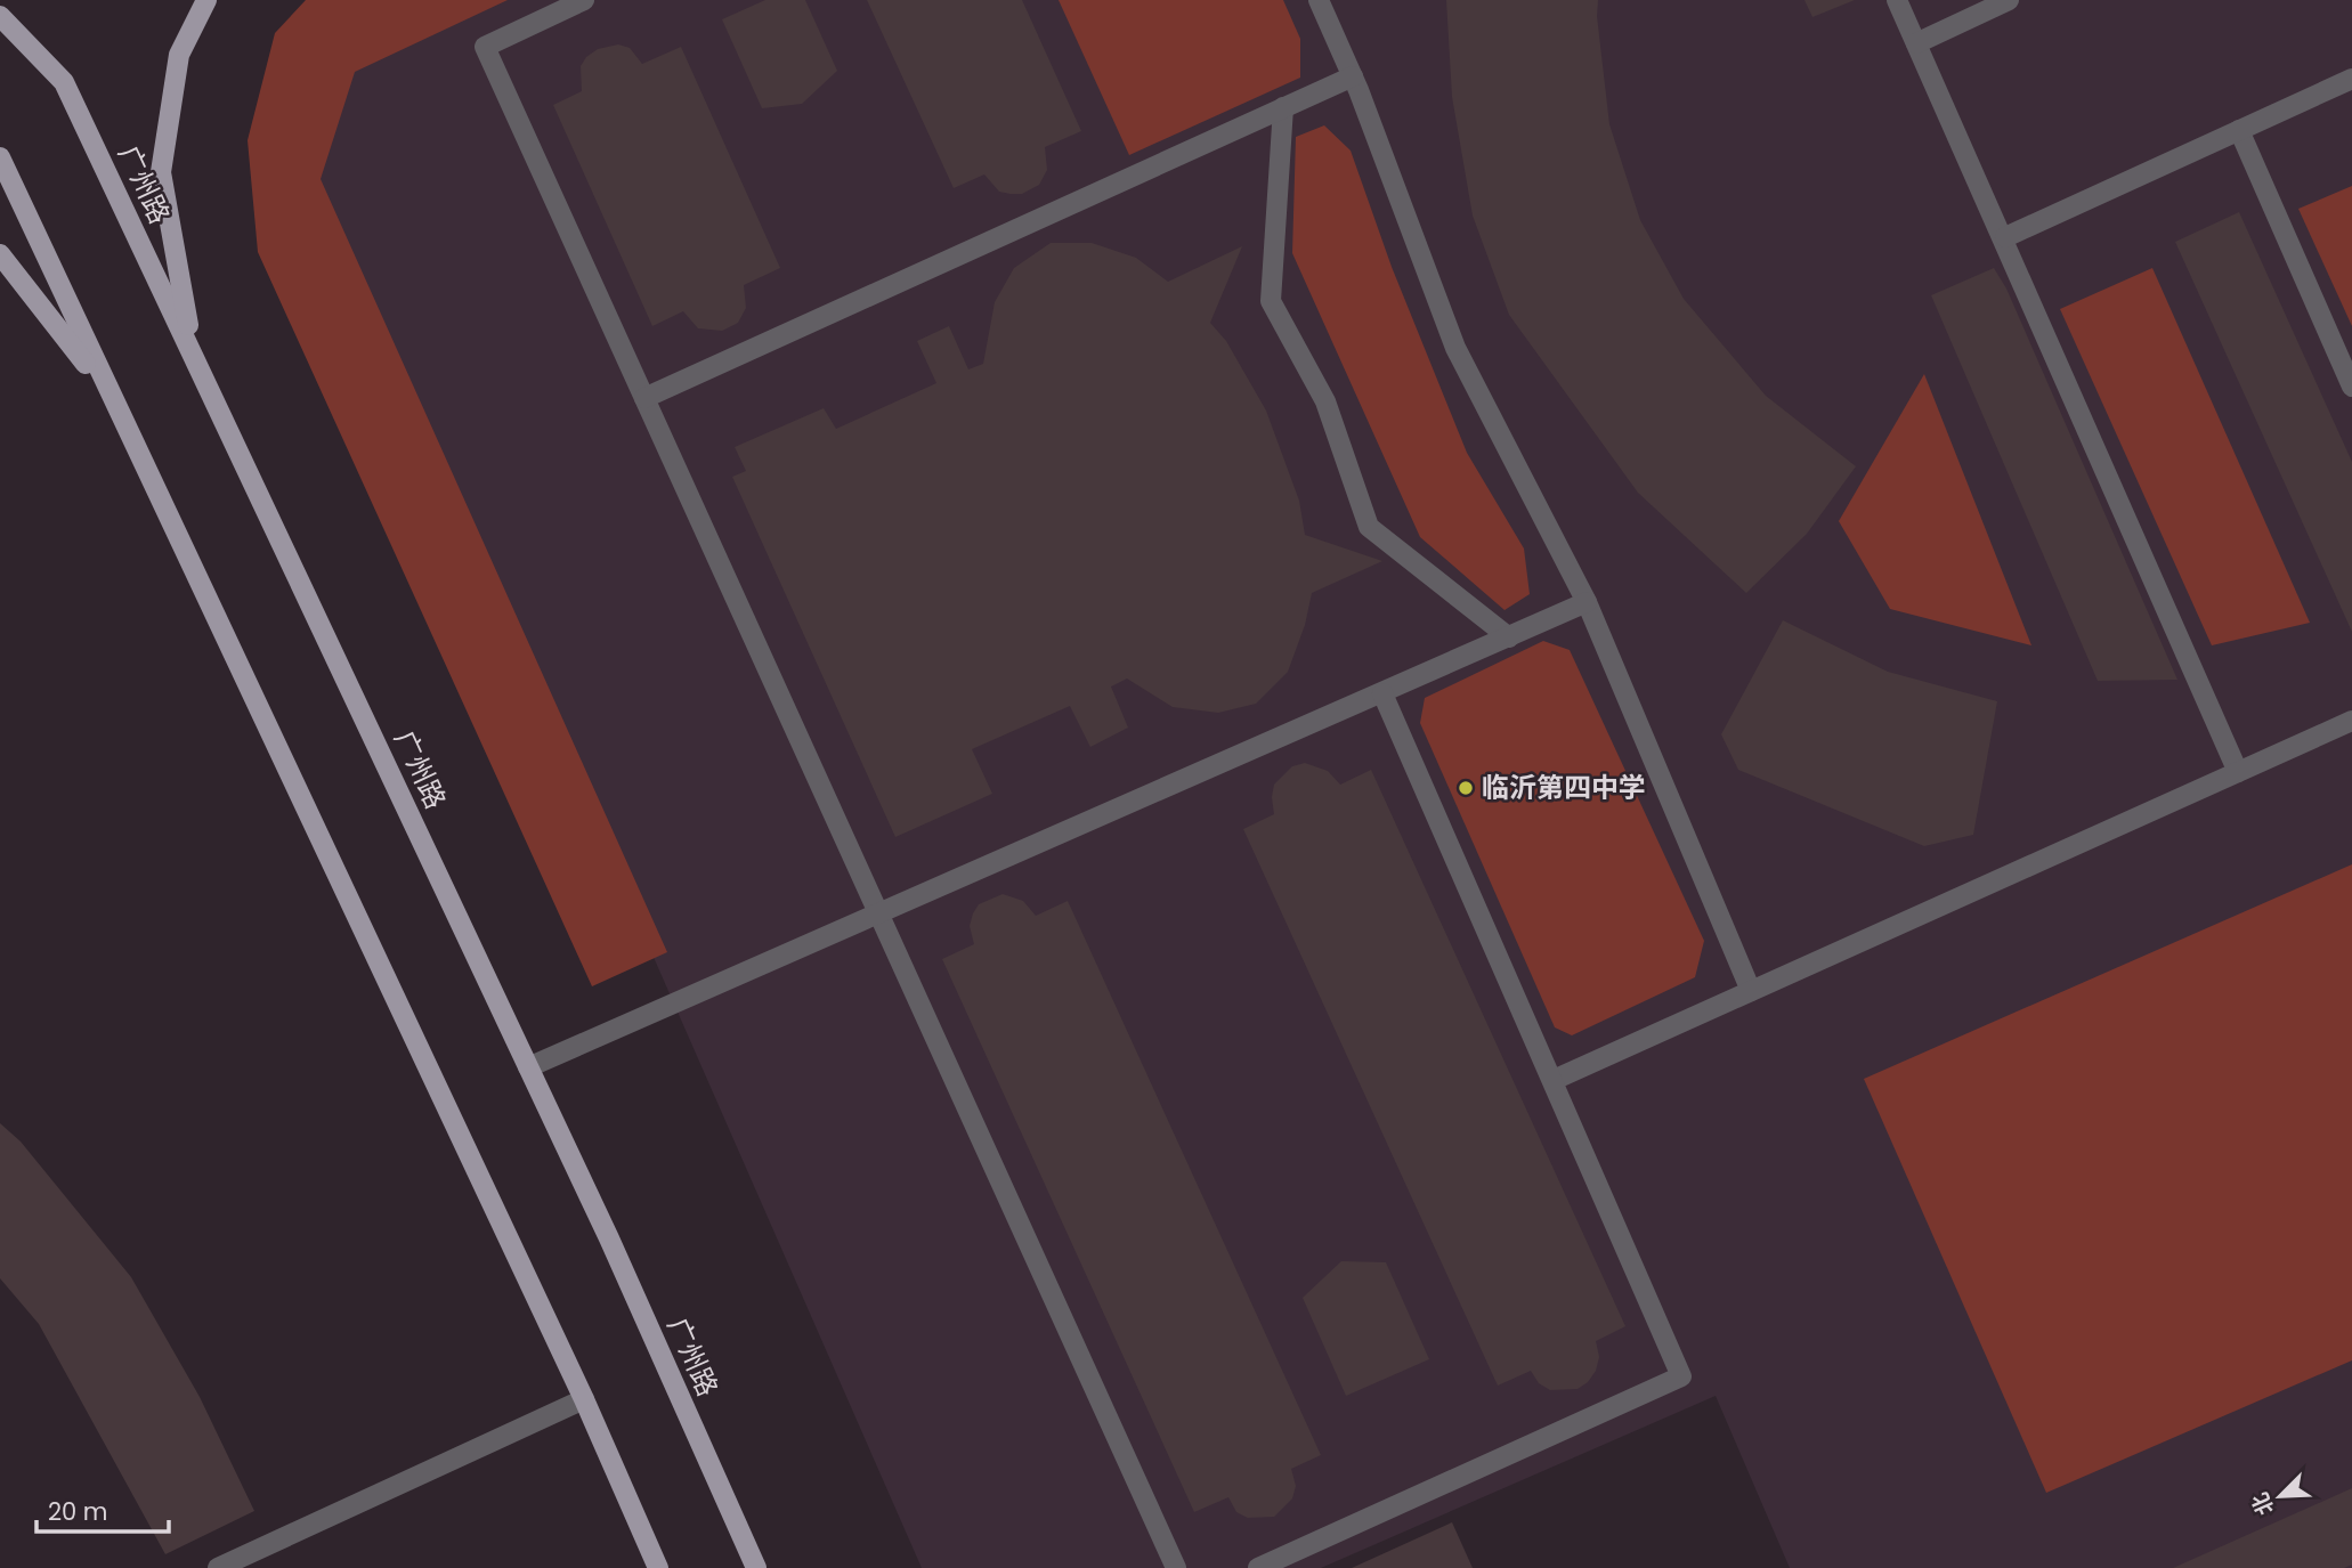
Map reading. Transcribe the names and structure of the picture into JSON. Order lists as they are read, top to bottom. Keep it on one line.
{"streets":{"main road":["广州路"]},"places":["临沂第四中学"],"scale_bar":"20 m","north":"bottom left"}
